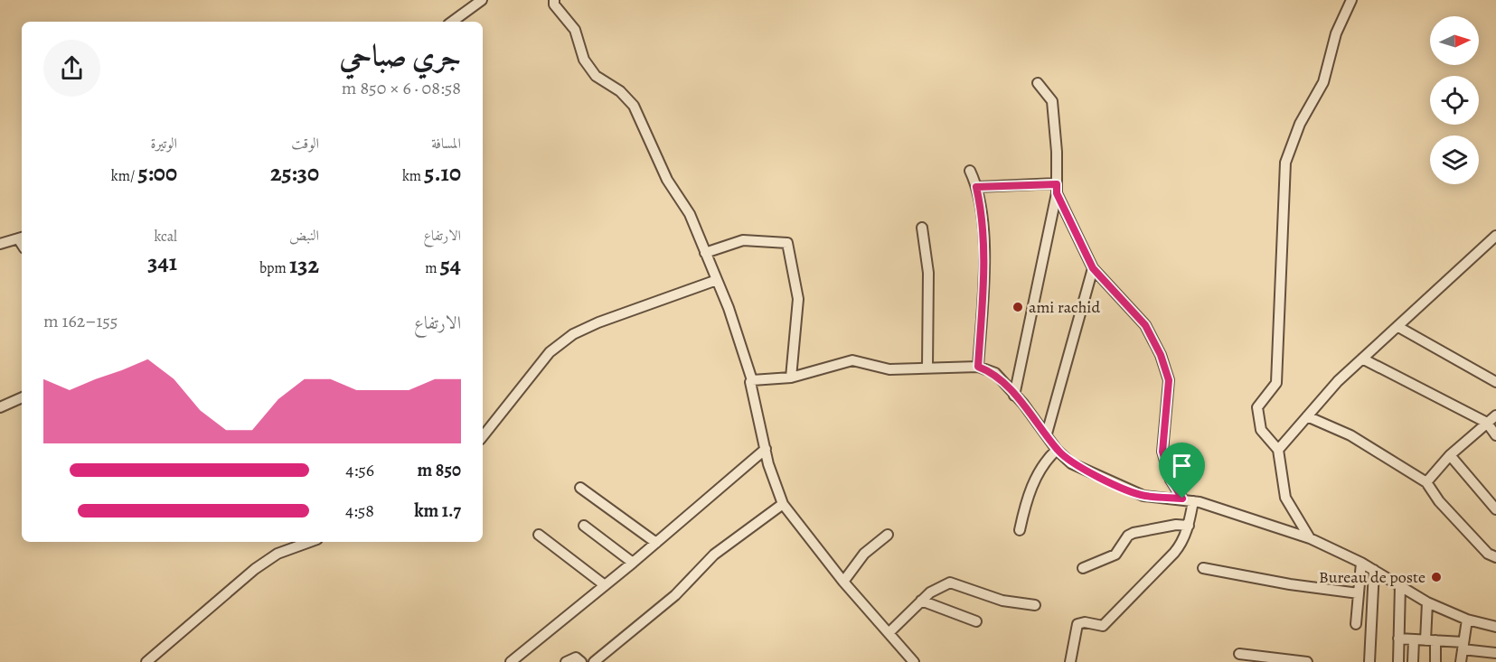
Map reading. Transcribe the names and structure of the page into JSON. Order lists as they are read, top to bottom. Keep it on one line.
{"places":["ami rachid","Bureau de poste"],"north":"right","page":{"heading":["جري صباحي","08:58 · 6 × 850 m"],"stats":[["المسافة","5.10 km"],["الوقت","25:30"],["الوتيرة","5:00 /km"],["الارتفاع","54 m"],["النبض","132 bpm"],["kcal","341"]],"chart":["الارتفاع","155–162 m"],"list":[{"name":"850 m","note":"4:56"},{"name":"1.7 km","note":"4:58"}]}}
